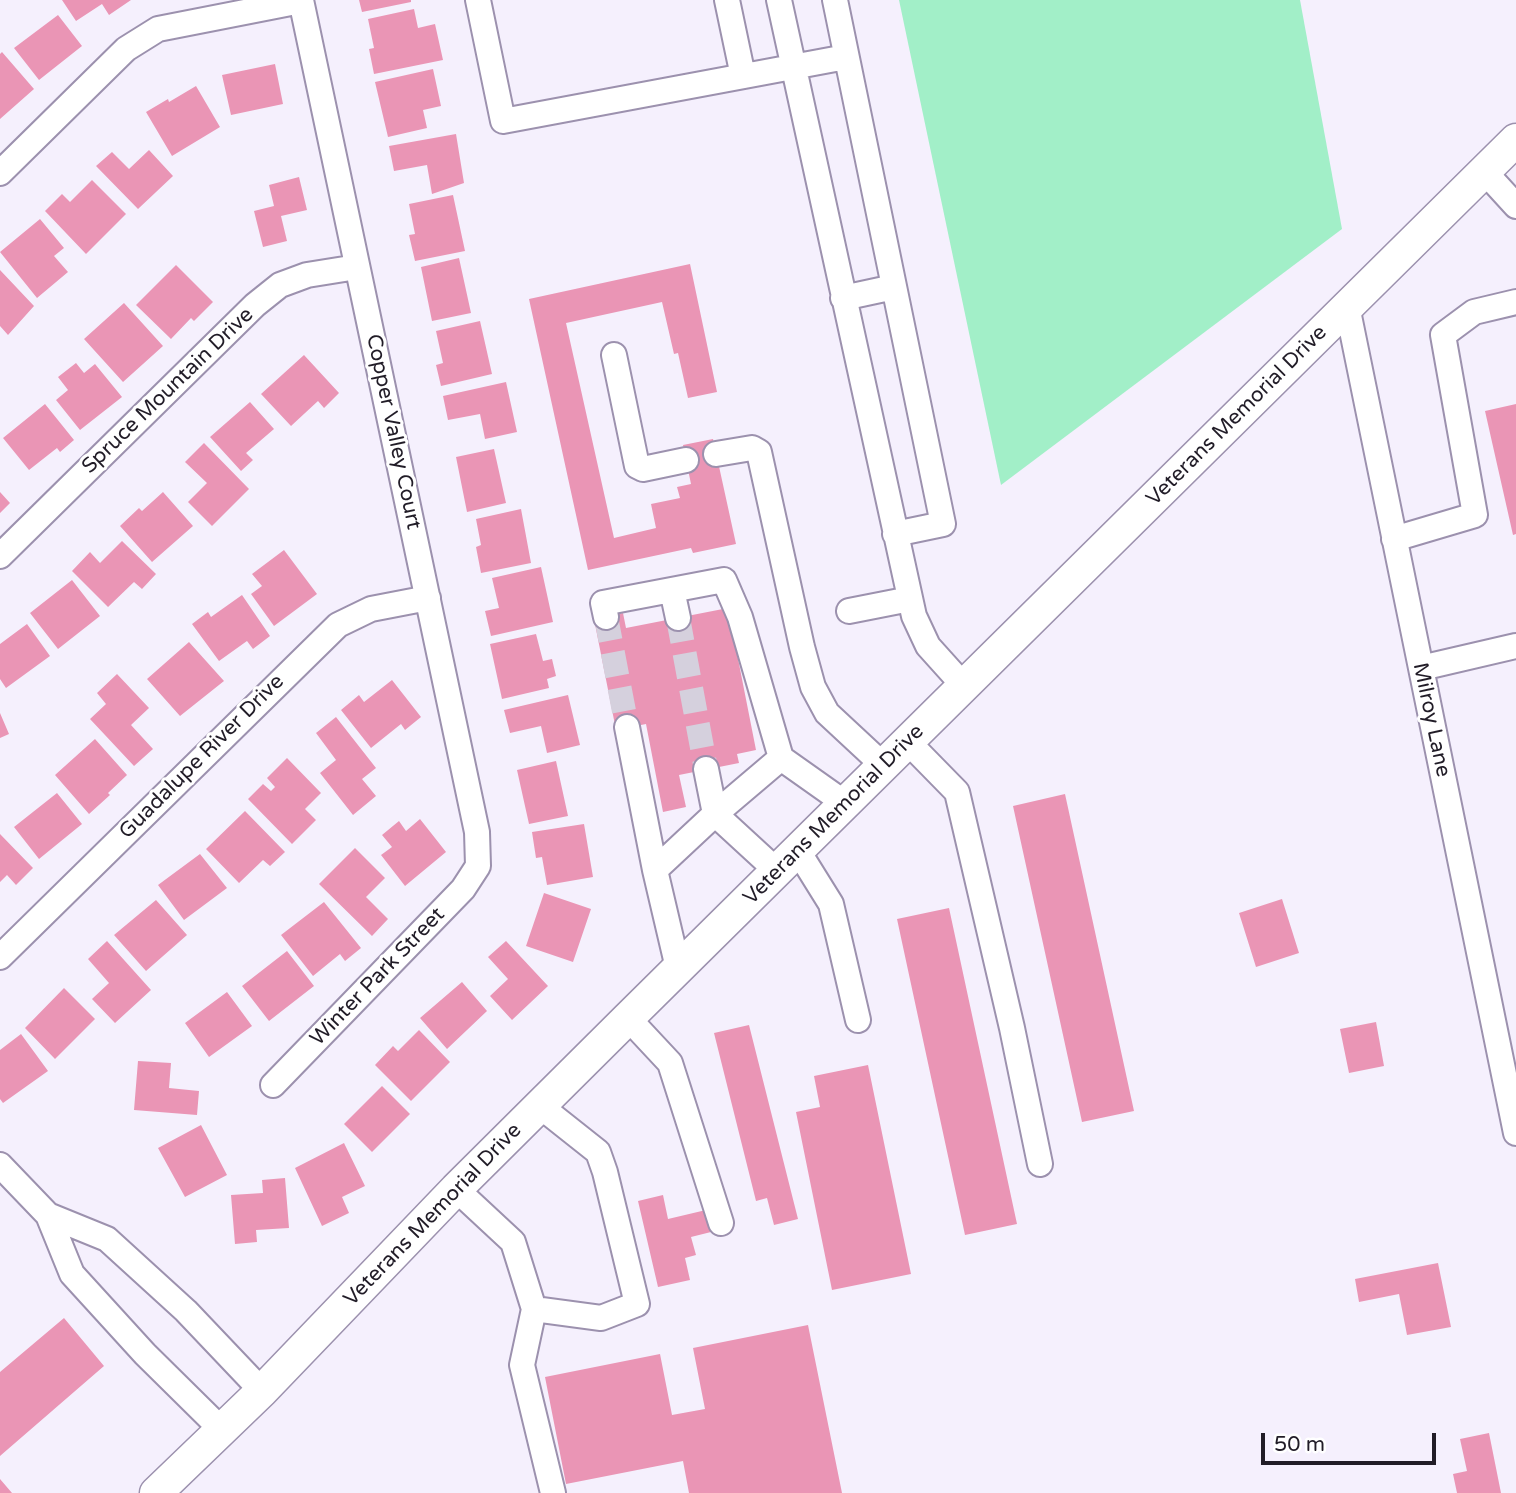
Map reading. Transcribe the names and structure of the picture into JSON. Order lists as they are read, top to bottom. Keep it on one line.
{"streets":{"main road":["Veterans Memorial Drive"],"street":["Spruce Mountain Drive","Copper Valley Court","Milroy Lane","Guadalupe River Drive","Winter Park Street"]},"crossings":[["Spruce Mountain Drive","Copper Valley Court"],["Veterans Memorial Drive","Milroy Lane"],["Copper Valley Court","Guadalupe River Drive"],["Copper Valley Court","Winter Park Street"]],"scale_bar":"50 m"}
